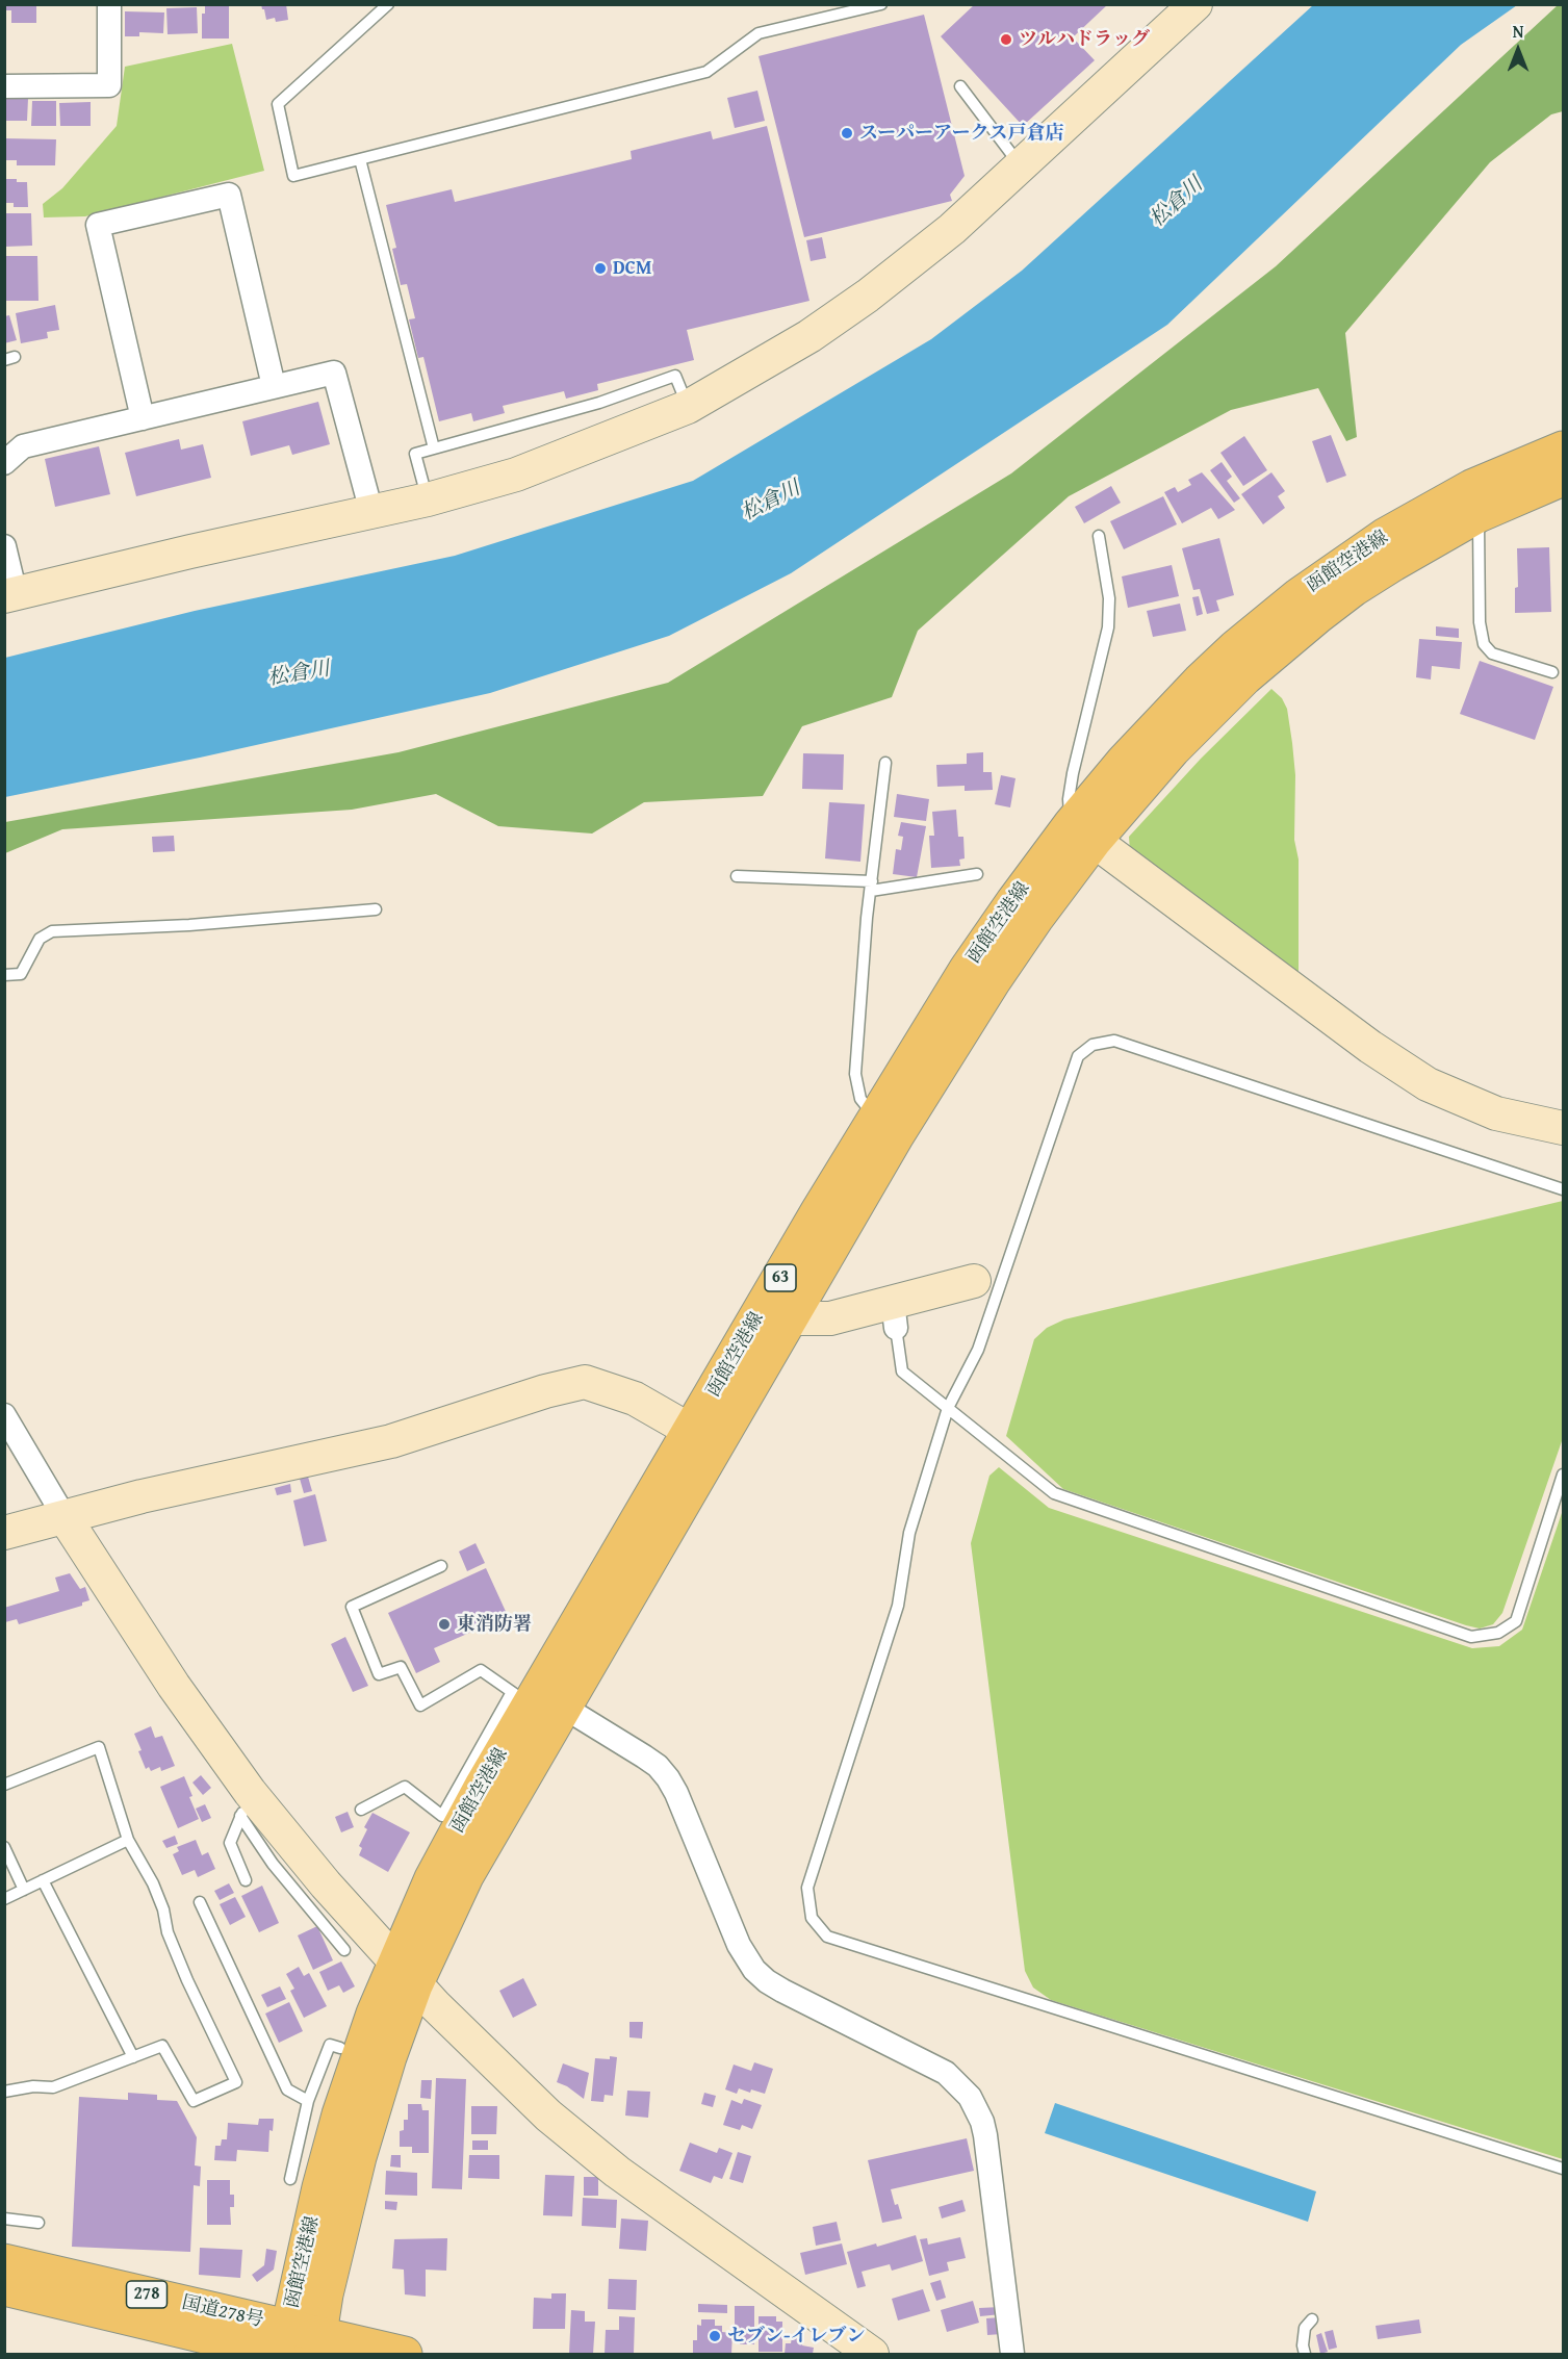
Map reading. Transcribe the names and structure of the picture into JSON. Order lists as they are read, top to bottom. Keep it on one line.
{"streets":{"main road":["函館空港線","63","278","国道278号"]},"crossings":[["函館空港線","国道278号"]],"water":["松倉川"],"places":["ツルハドラッグ","スーパーアークス戸倉店","DCM","東消防署","セブン-イレブン"],"north":"top"}
